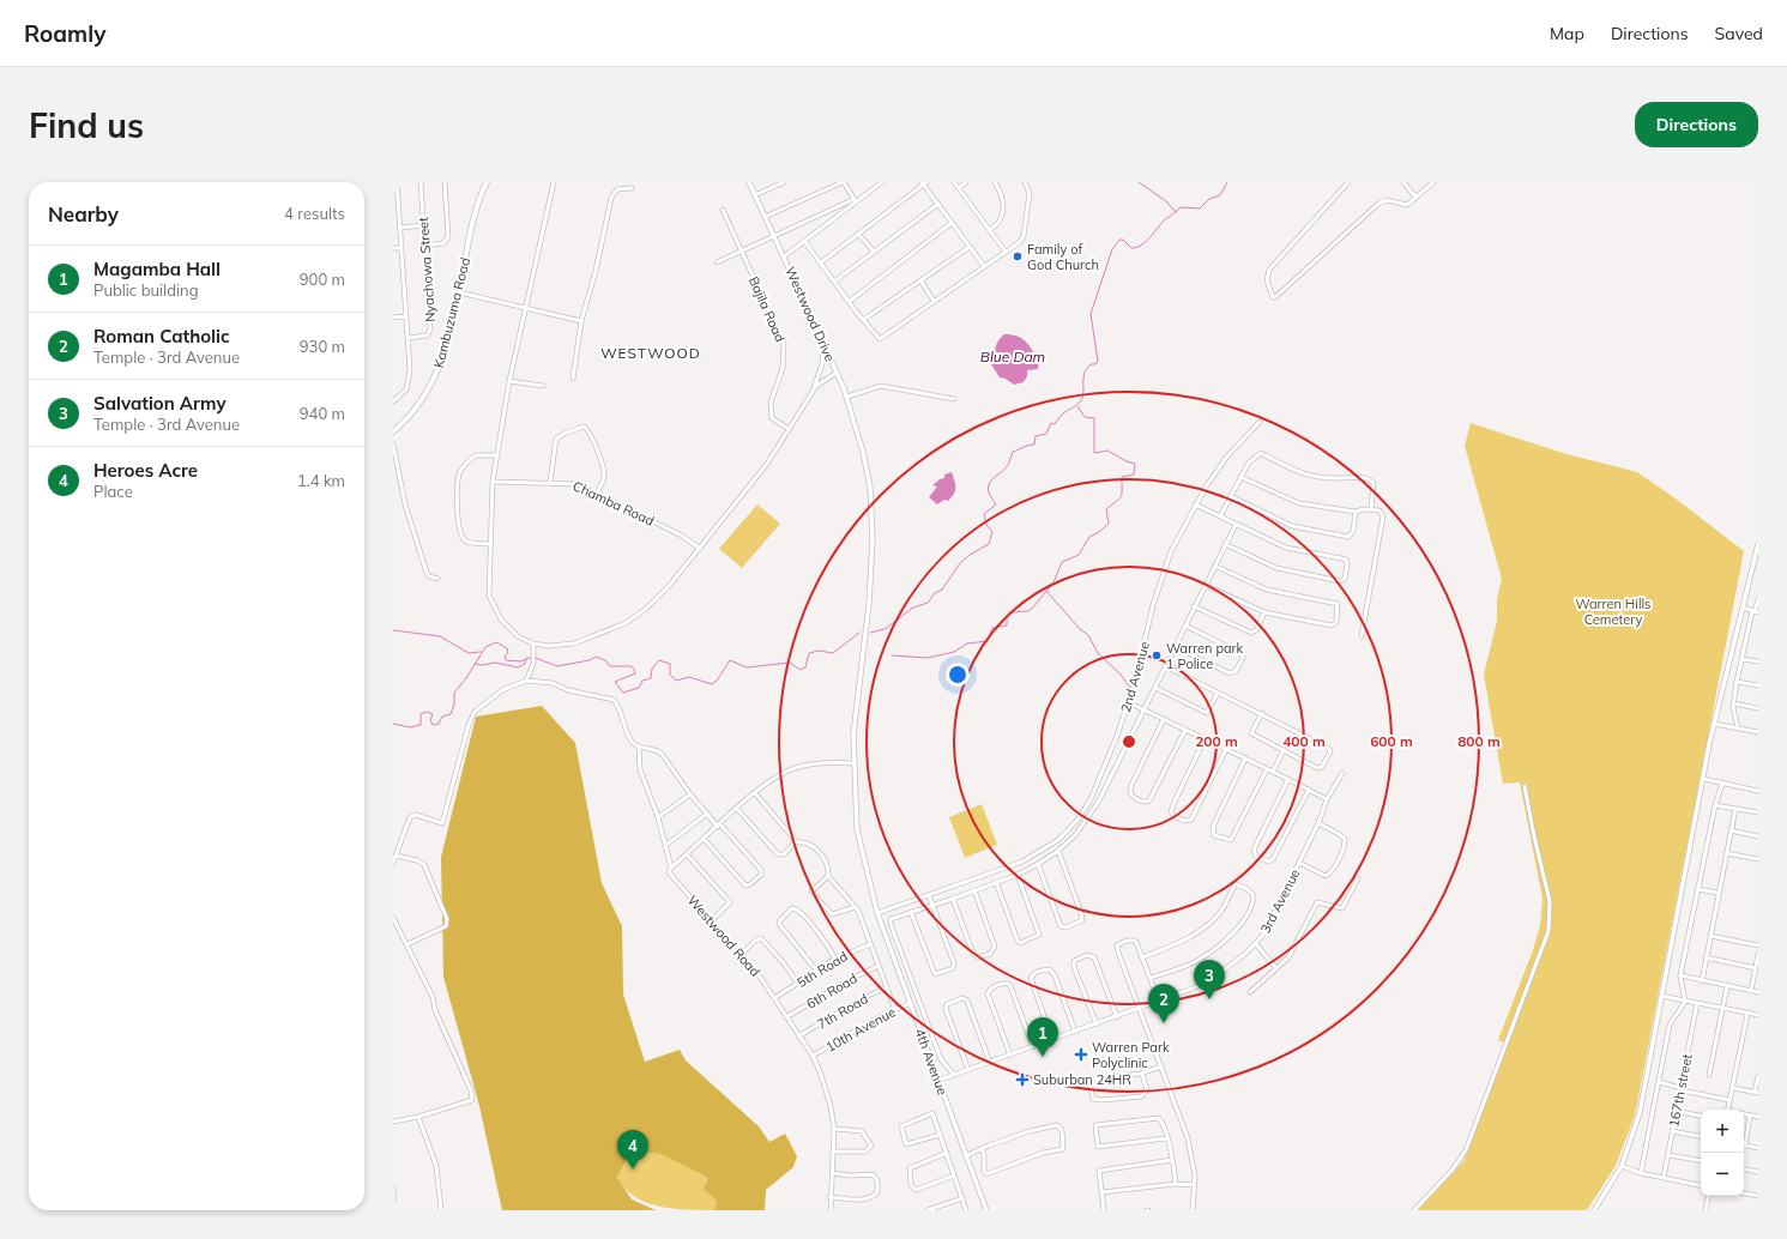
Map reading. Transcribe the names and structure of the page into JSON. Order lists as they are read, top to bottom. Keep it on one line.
{"streets":{"main road":["Kambuzuma Road"],"street":["Nyachowa Street","Bajila Road","Westwood Drive","Chamba Road","2nd Avenue","3rd Avenue","Westwood Road","5th Road","6th Road","7th Road","10th Avenue","4th Avenue","167th street"]},"crossings":[["Bajila Road","Westwood Drive"],["Westwood Drive","Chamba Road"],["Westwood Drive","4th Avenue"],["2nd Avenue","4th Avenue"],["3rd Avenue","4th Avenue"],["Westwood Road","5th Road"],["Westwood Road","6th Road"],["Westwood Road","7th Road"],["Westwood Road","10th Avenue"],["10th Avenue","4th Avenue"]],"districts":["WESTWOOD"],"water":["Blue Dam"],"parks":["Warren Hills Cemetery"],"places":{"other":["Family of God Church","Warren park 1 Police"],"health":["Warren Park Polyclinic","Suburban 24HR"]},"page":{"header":"Roamly","nav":["Map","Directions","Saved"],"buttons":"Directions","title":"Find us","heading":["Nearby","4 results"],"list":[{"mark":"1","name":"Magamba Hall","note":"Public building","value":"900 m"},{"mark":"2","name":"Roman Catholic","note":"Temple · 3rd Avenue","value":"930 m"},{"mark":"3","name":"Salvation Army","note":"Temple · 3rd Avenue","value":"940 m"},{"mark":"4","name":"Heroes Acre","note":"Place","value":"1.4 km"}],"pins":["3","2","1","4"],"map_buttons":["+","−"]},"rings":["200 m","400 m","600 m","800 m"]}
